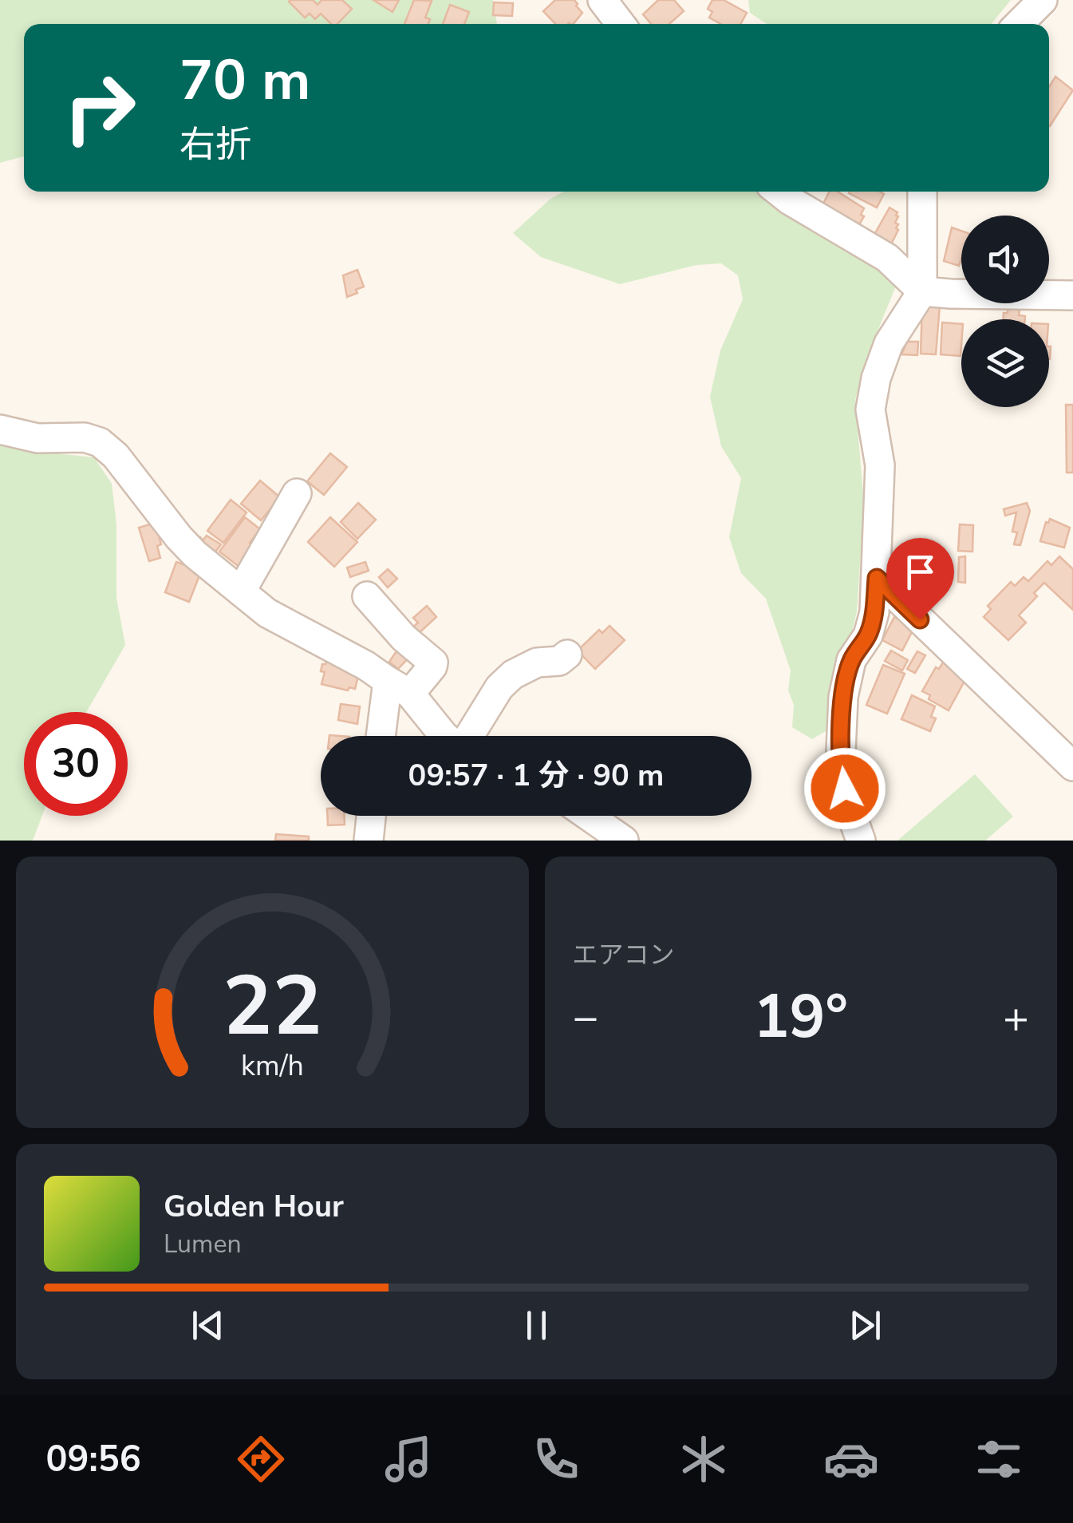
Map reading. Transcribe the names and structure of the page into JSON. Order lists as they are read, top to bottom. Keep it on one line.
{"page":{"turn":["70 m","右折"],"limit":"30","trip":"09:57 · 1 分 · 90 m","tile":"エアコン","heat":["−","19°","+"],"song":["Golden Hour","Lumen"],"tabs":"09:56","gauge":["22","km/h"]}}
